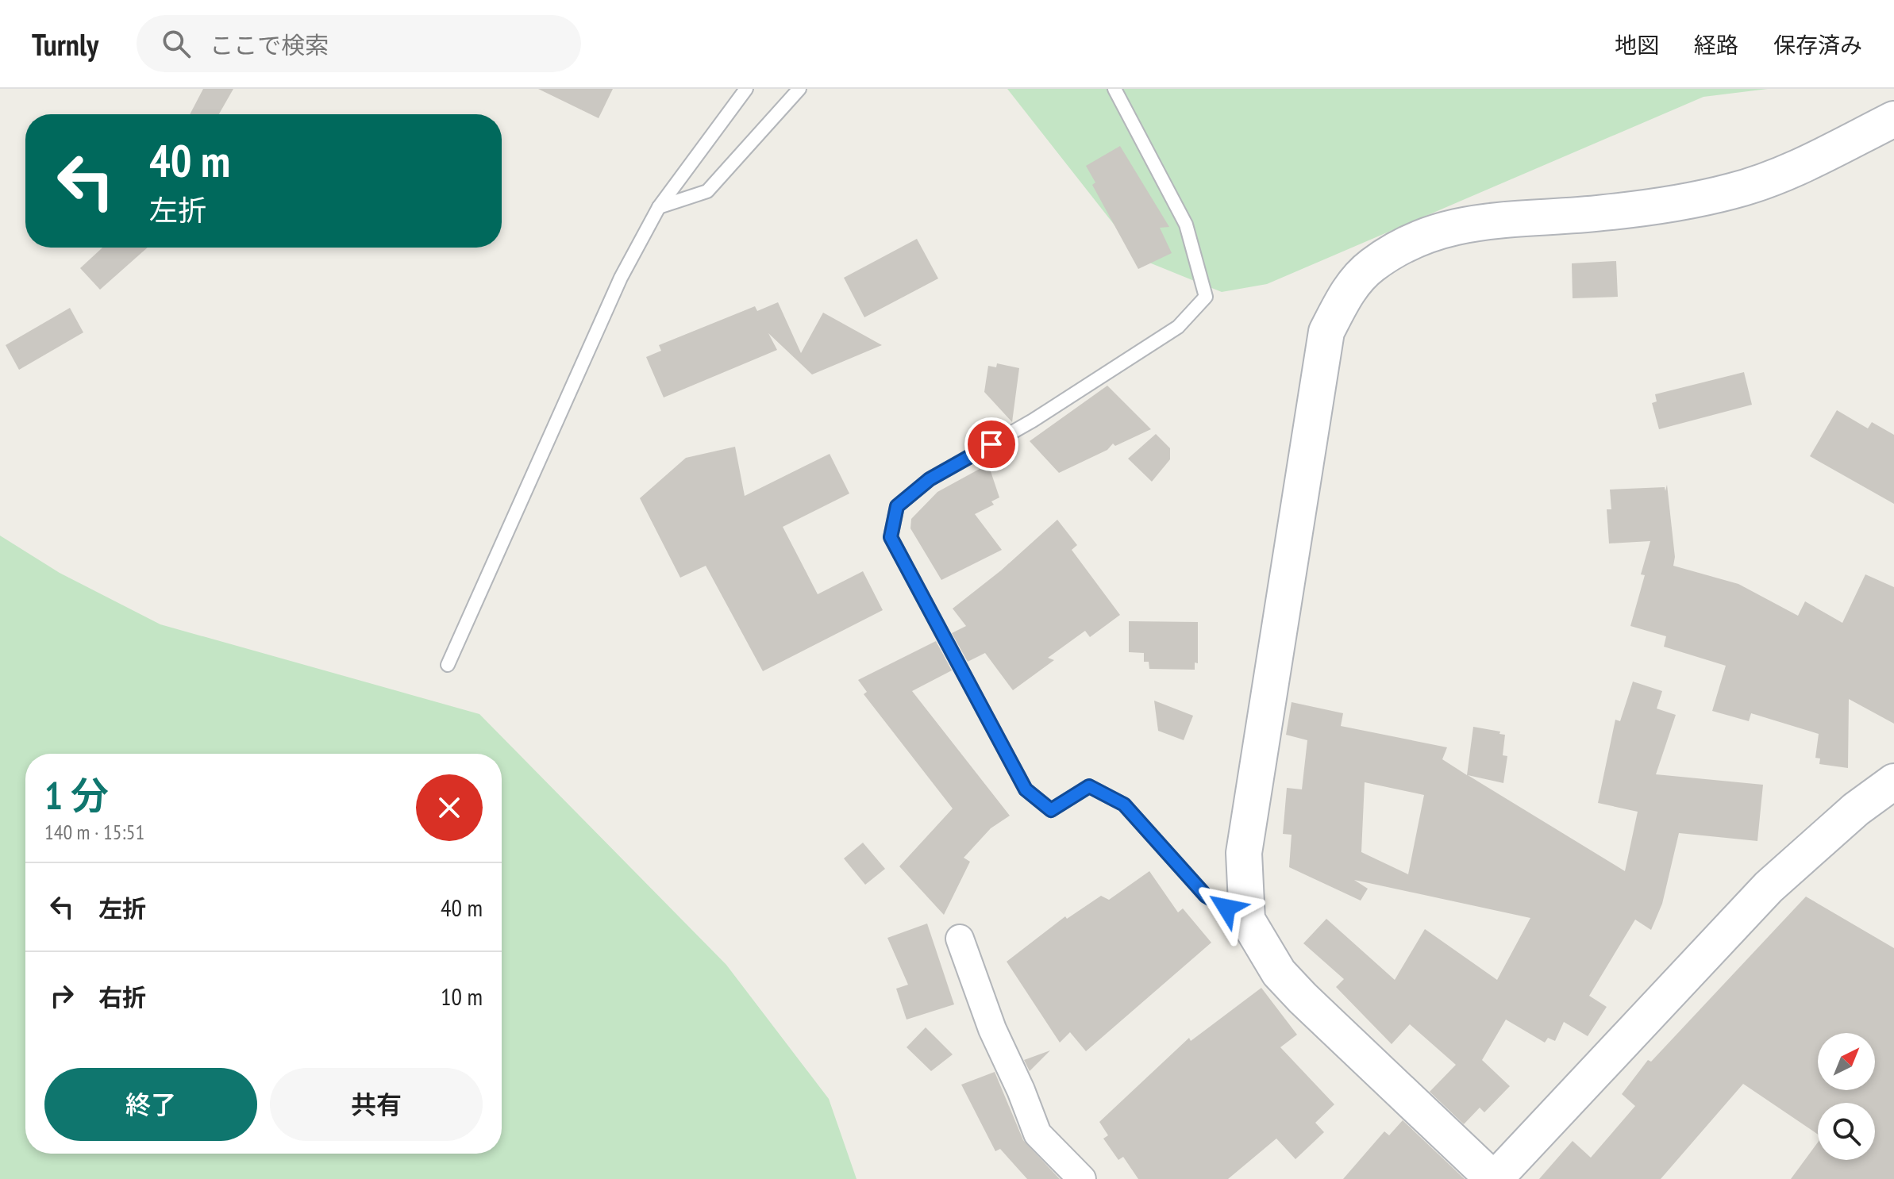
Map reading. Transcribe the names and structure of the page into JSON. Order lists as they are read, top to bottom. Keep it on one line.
{"north":"top right","page":{"header":"Turnly","search":"ここで検索","nav":["地図","経路","保存済み"],"turn":["40 m","左折"],"heading":["1 分","140 m · 15:51"],"list":[{"name":"左折","value":"40 m"},{"name":"右折","value":"10 m"}],"buttons":["終了","共有"]}}
